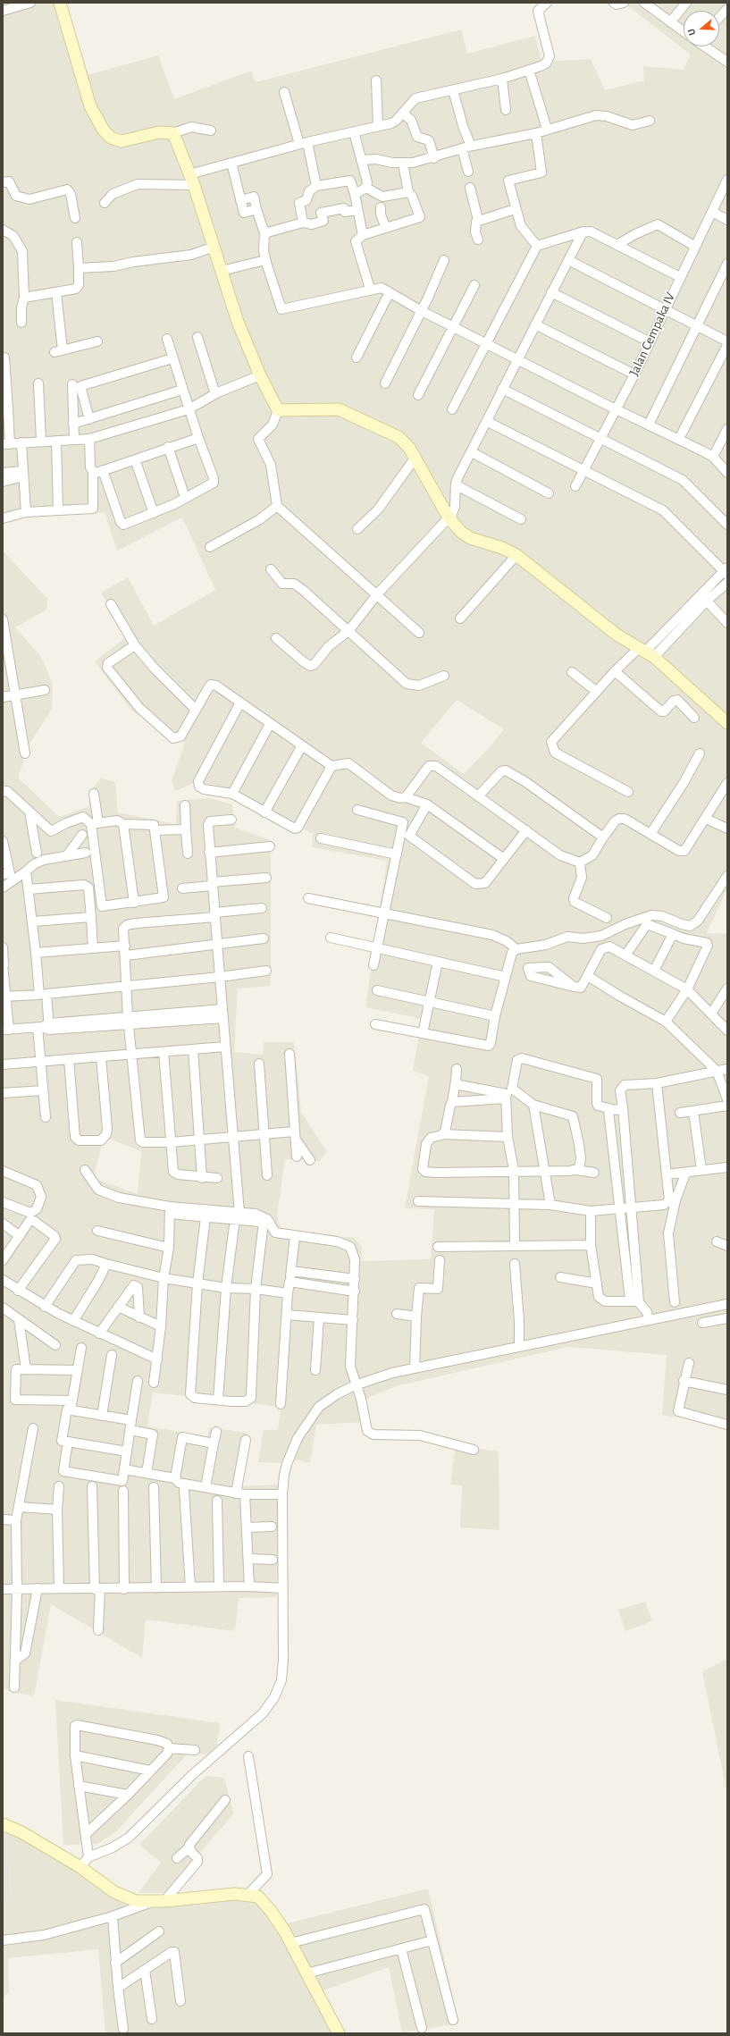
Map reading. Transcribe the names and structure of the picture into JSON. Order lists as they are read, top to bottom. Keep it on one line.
{"streets":{"street":["Jalan Cempaka IV"]},"north":"left"}
